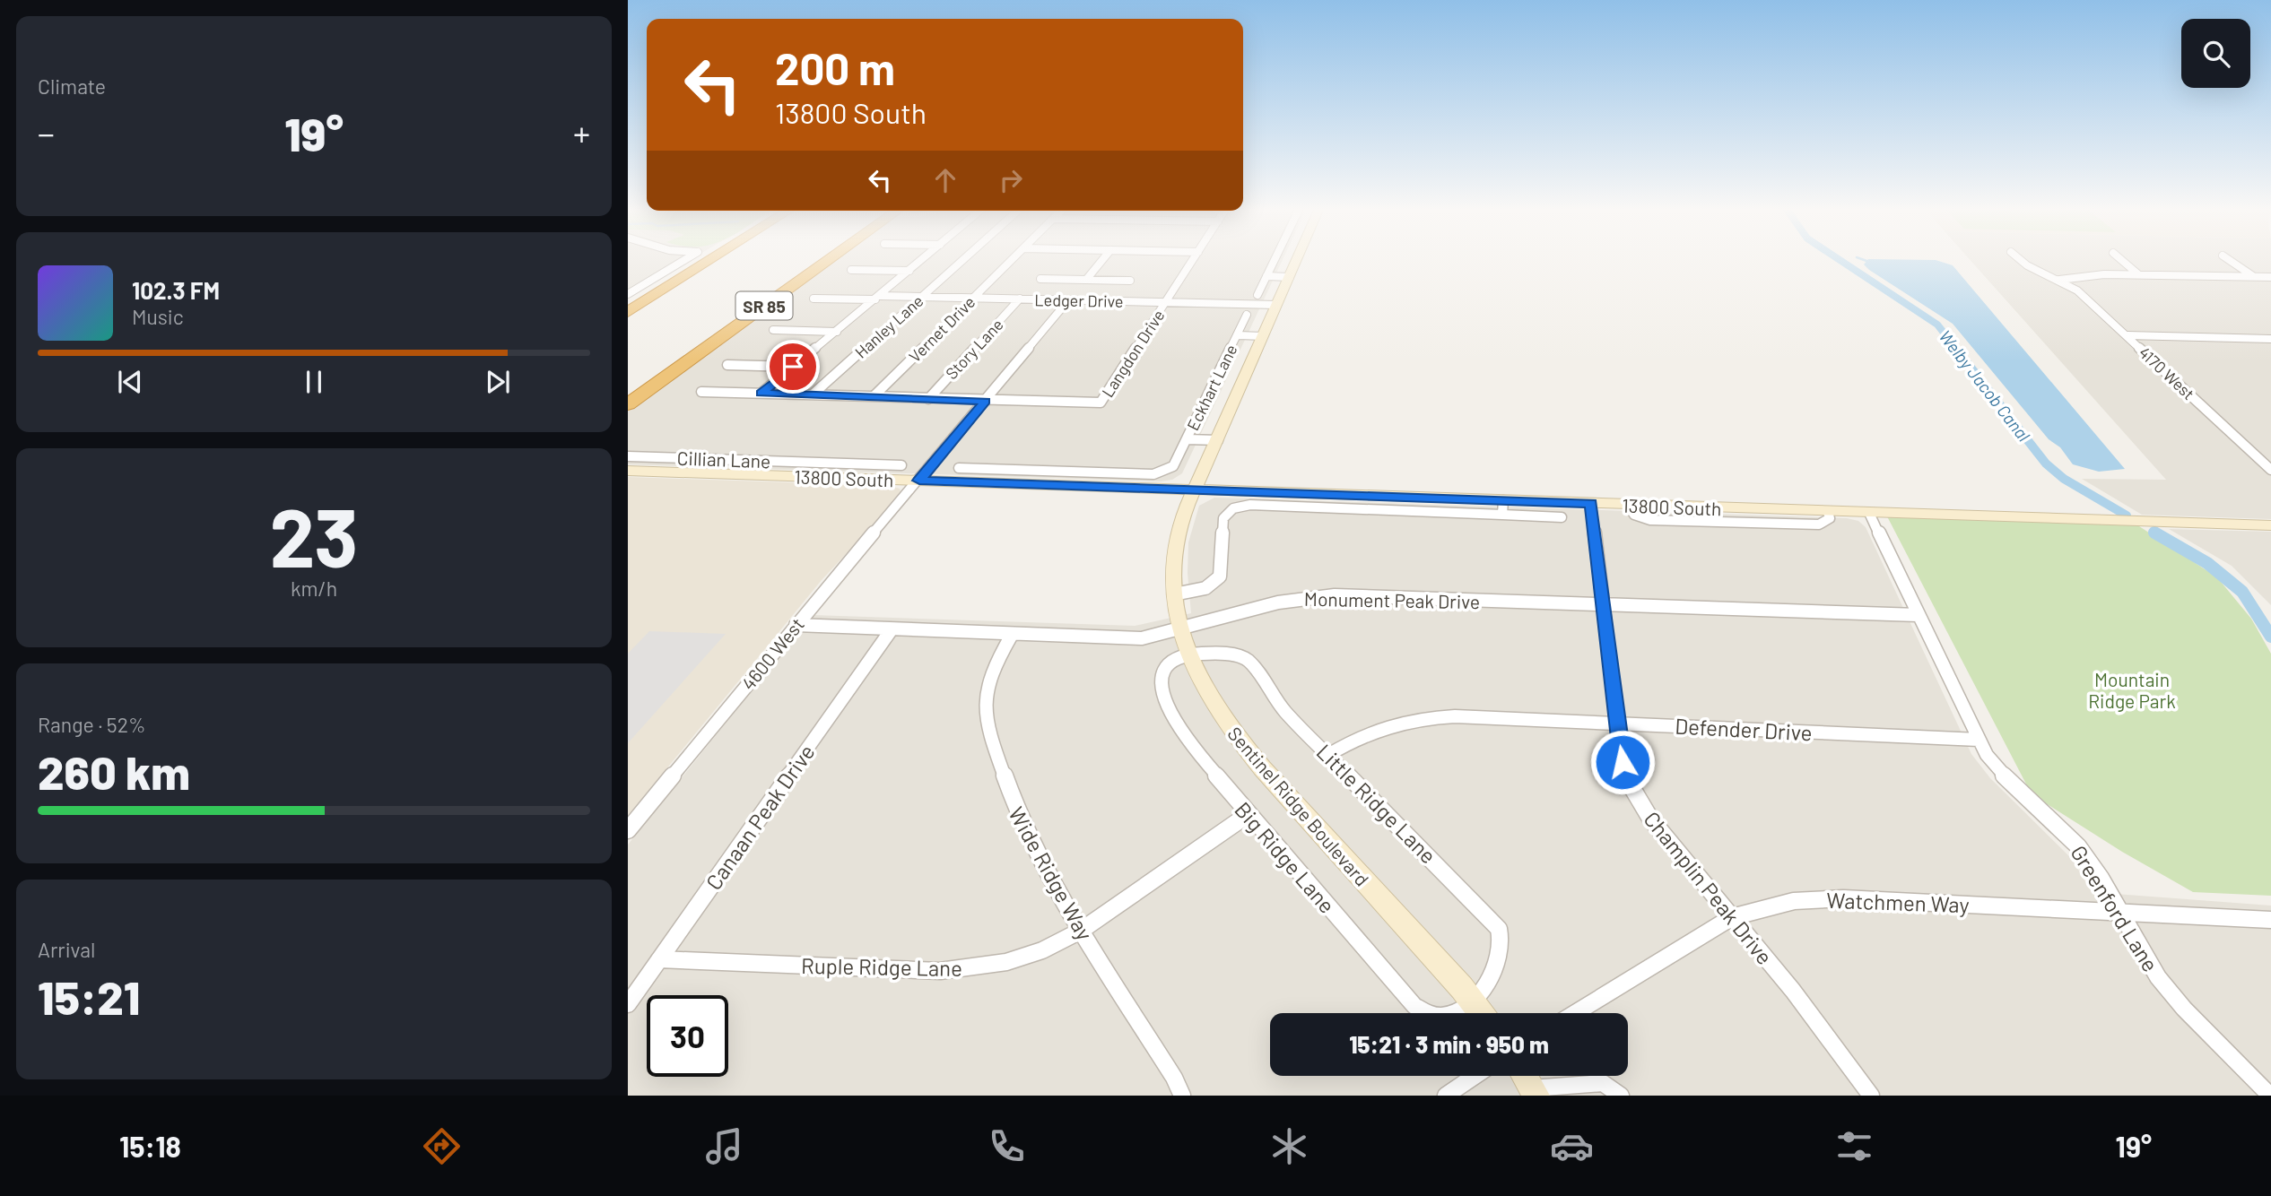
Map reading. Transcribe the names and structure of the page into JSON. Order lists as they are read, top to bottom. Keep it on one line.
{"streets":{"highway":["SR 85"],"street":["Ledger Drive","Hanley Lane","Vernet Drive","Story Lane","Langdon Drive","4170 West","Eckhart Lane","Cillian Lane","13800 South","Monument Peak Drive","4600 West","Defender Drive","Little Ridge Lane","Sentinel Ridge Boulevard","Canaan Peak Drive","Big Ridge Lane","Wide Ridge Way","Champlin Peak Drive","Watchmen Way","Greenford Lane","Ruple Ridge Lane"]},"crossings":[["Ledger Drive","Hanley Lane"],["Ledger Drive","Vernet Drive"],["Ledger Drive","Story Lane"],["Ledger Drive","Langdon Drive"],["Ledger Drive","4600 West"],["Ledger Drive","Sentinel Ridge Boulevard"],["Langdon Drive","4600 West"],["Eckhart Lane","Sentinel Ridge Boulevard"],["13800 South","4600 West"],["13800 South","Sentinel Ridge Boulevard"],["13800 South","Champlin Peak Drive"],["13800 South","Greenford Lane"],["Monument Peak Drive","4600 West"],["Monument Peak Drive","Sentinel Ridge Boulevard"],["Monument Peak Drive","Canaan Peak Drive"],["Monument Peak Drive","Wide Ridge Way"],["Monument Peak Drive","Champlin Peak Drive"],["Monument Peak Drive","Greenford Lane"],["Defender Drive","Little Ridge Lane"],["Defender Drive","Champlin Peak Drive"],["Defender Drive","Greenford Lane"],["Little Ridge Lane","Sentinel Ridge Boulevard"],["Little Ridge Lane","Big Ridge Lane"],["Sentinel Ridge Boulevard","Big Ridge Lane"],["Canaan Peak Drive","Ruple Ridge Lane"],["Big Ridge Lane","Ruple Ridge Lane"],["Wide Ridge Way","Ruple Ridge Lane"],["Champlin Peak Drive","Watchmen Way"],["Watchmen Way","Greenford Lane"]],"water":["Welby Jacob Canal"],"parks":["Mountain Ridge Park"],"page":{"tile":["Climate",["23","km/h"],["Range · 52%","260 km"],["Arrival","15:21"]],"turn":["200 m","13800 South"],"heat":["−","19°","+"],"song":["102.3 FM","Music"],"limit":"30","trip":"15:21 · 3 min · 950 m","tabs":["15:18","19°"]}}
